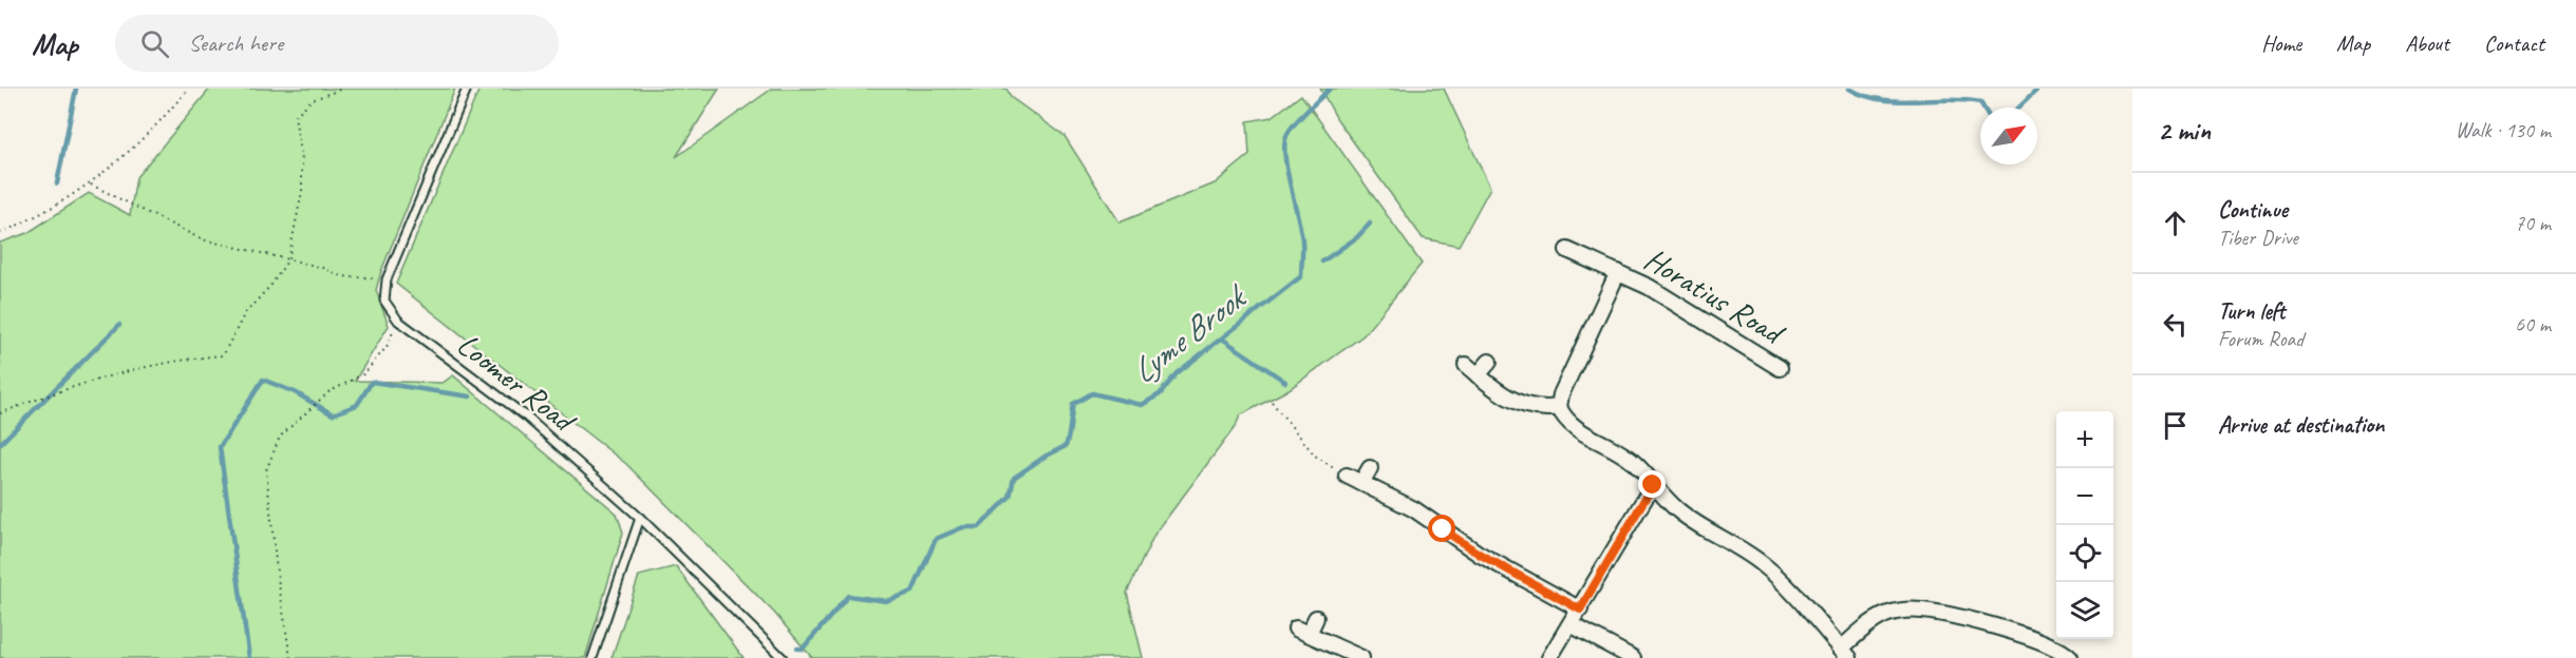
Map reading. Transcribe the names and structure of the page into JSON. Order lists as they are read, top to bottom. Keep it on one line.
{"streets":{"street":["Horatius Road"],"lane":["Loomer Road"]},"water":["Lyme Brook"],"north":"top right","page":{"header":"Map","search":"Search here","nav":["Home","Map","About","Contact"],"heading":["2 min","Walk · 130 m"],"list":[["Continue","Tiber Drive","70 m"],["Turn left","Forum Road","60 m"],"Arrive at destination"],"map_buttons":["+","−"]}}
